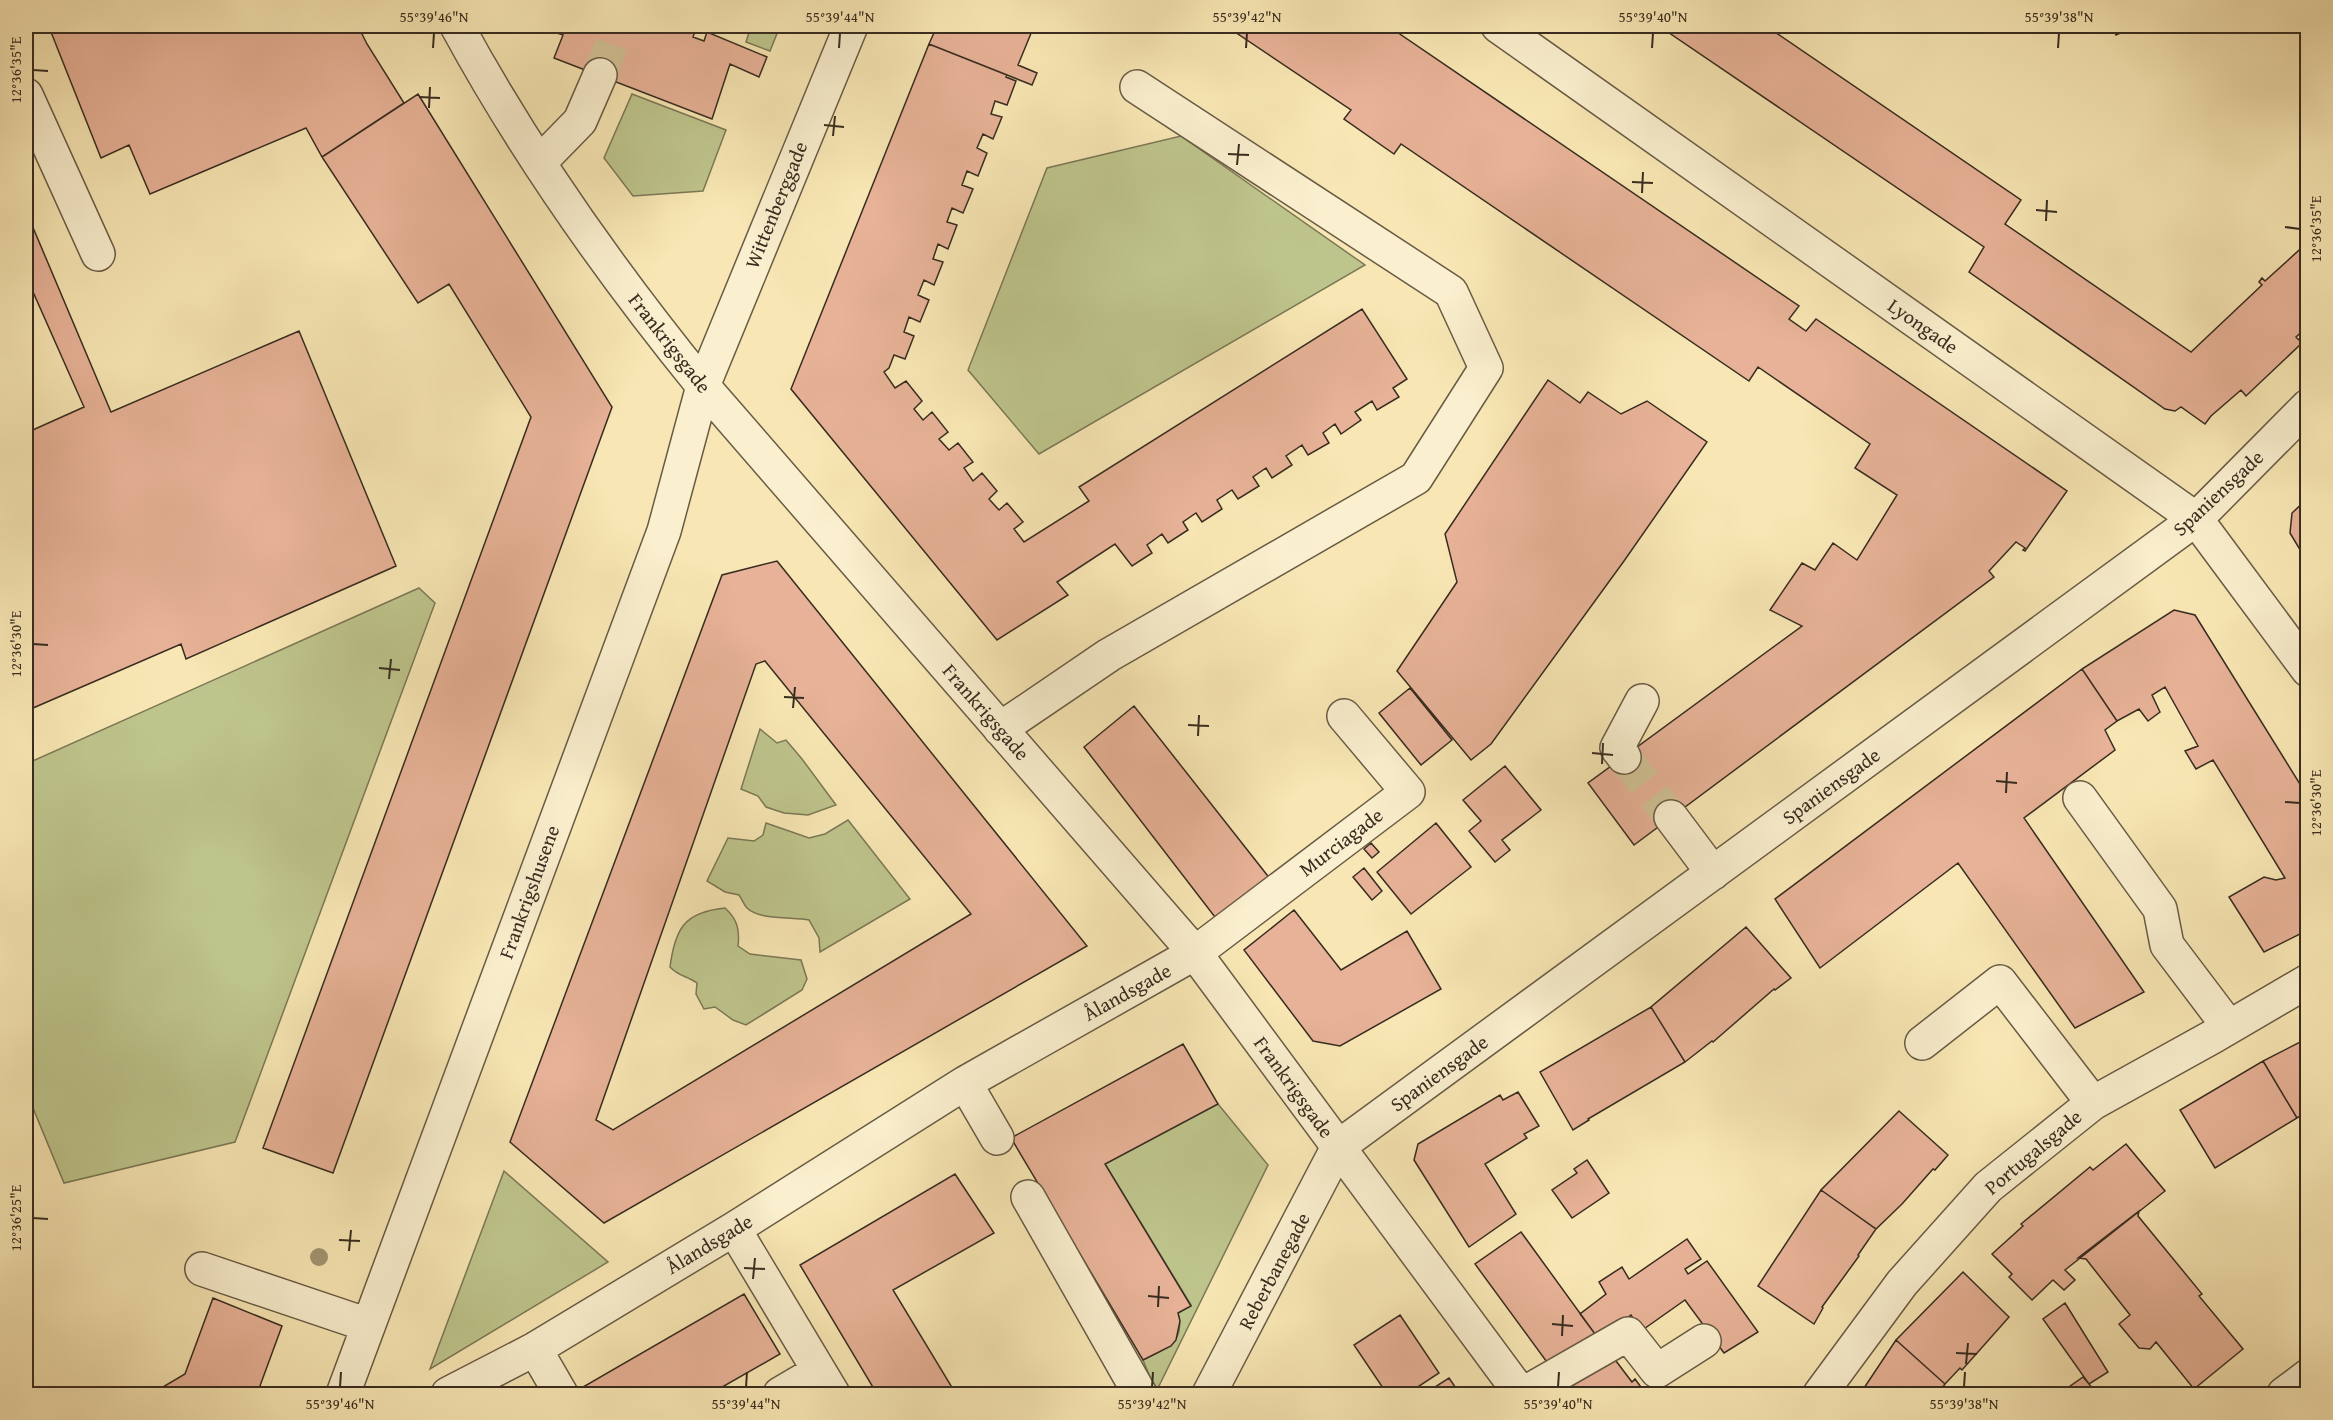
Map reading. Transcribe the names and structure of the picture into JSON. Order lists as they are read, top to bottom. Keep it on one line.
{"streets":{"street":["Wittenberggade","Lyongade","Frankrigsgade","Spaniensgade","Murciagade","Frankrigshusene","Ålandsgade","Portugalsgade","Reberbanegade"]},"crossings":[["Wittenberggade","Frankrigsgade"],["Wittenberggade","Frankrigshusene"],["Lyongade","Spaniensgade"],["Frankrigsgade","Spaniensgade"],["Frankrigsgade","Murciagade"],["Frankrigsgade","Frankrigshusene"],["Frankrigsgade","Ålandsgade"],["Frankrigsgade","Reberbanegade"],["Spaniensgade","Reberbanegade"],["Murciagade","Ålandsgade"]],"coordinates":["55°39'46\"N","55°39'44\"N","55°39'42\"N","55°39'40\"N","55°39'38\"N","12°36'35\"E","12°36'30\"E","12°36'25\"E"]}
